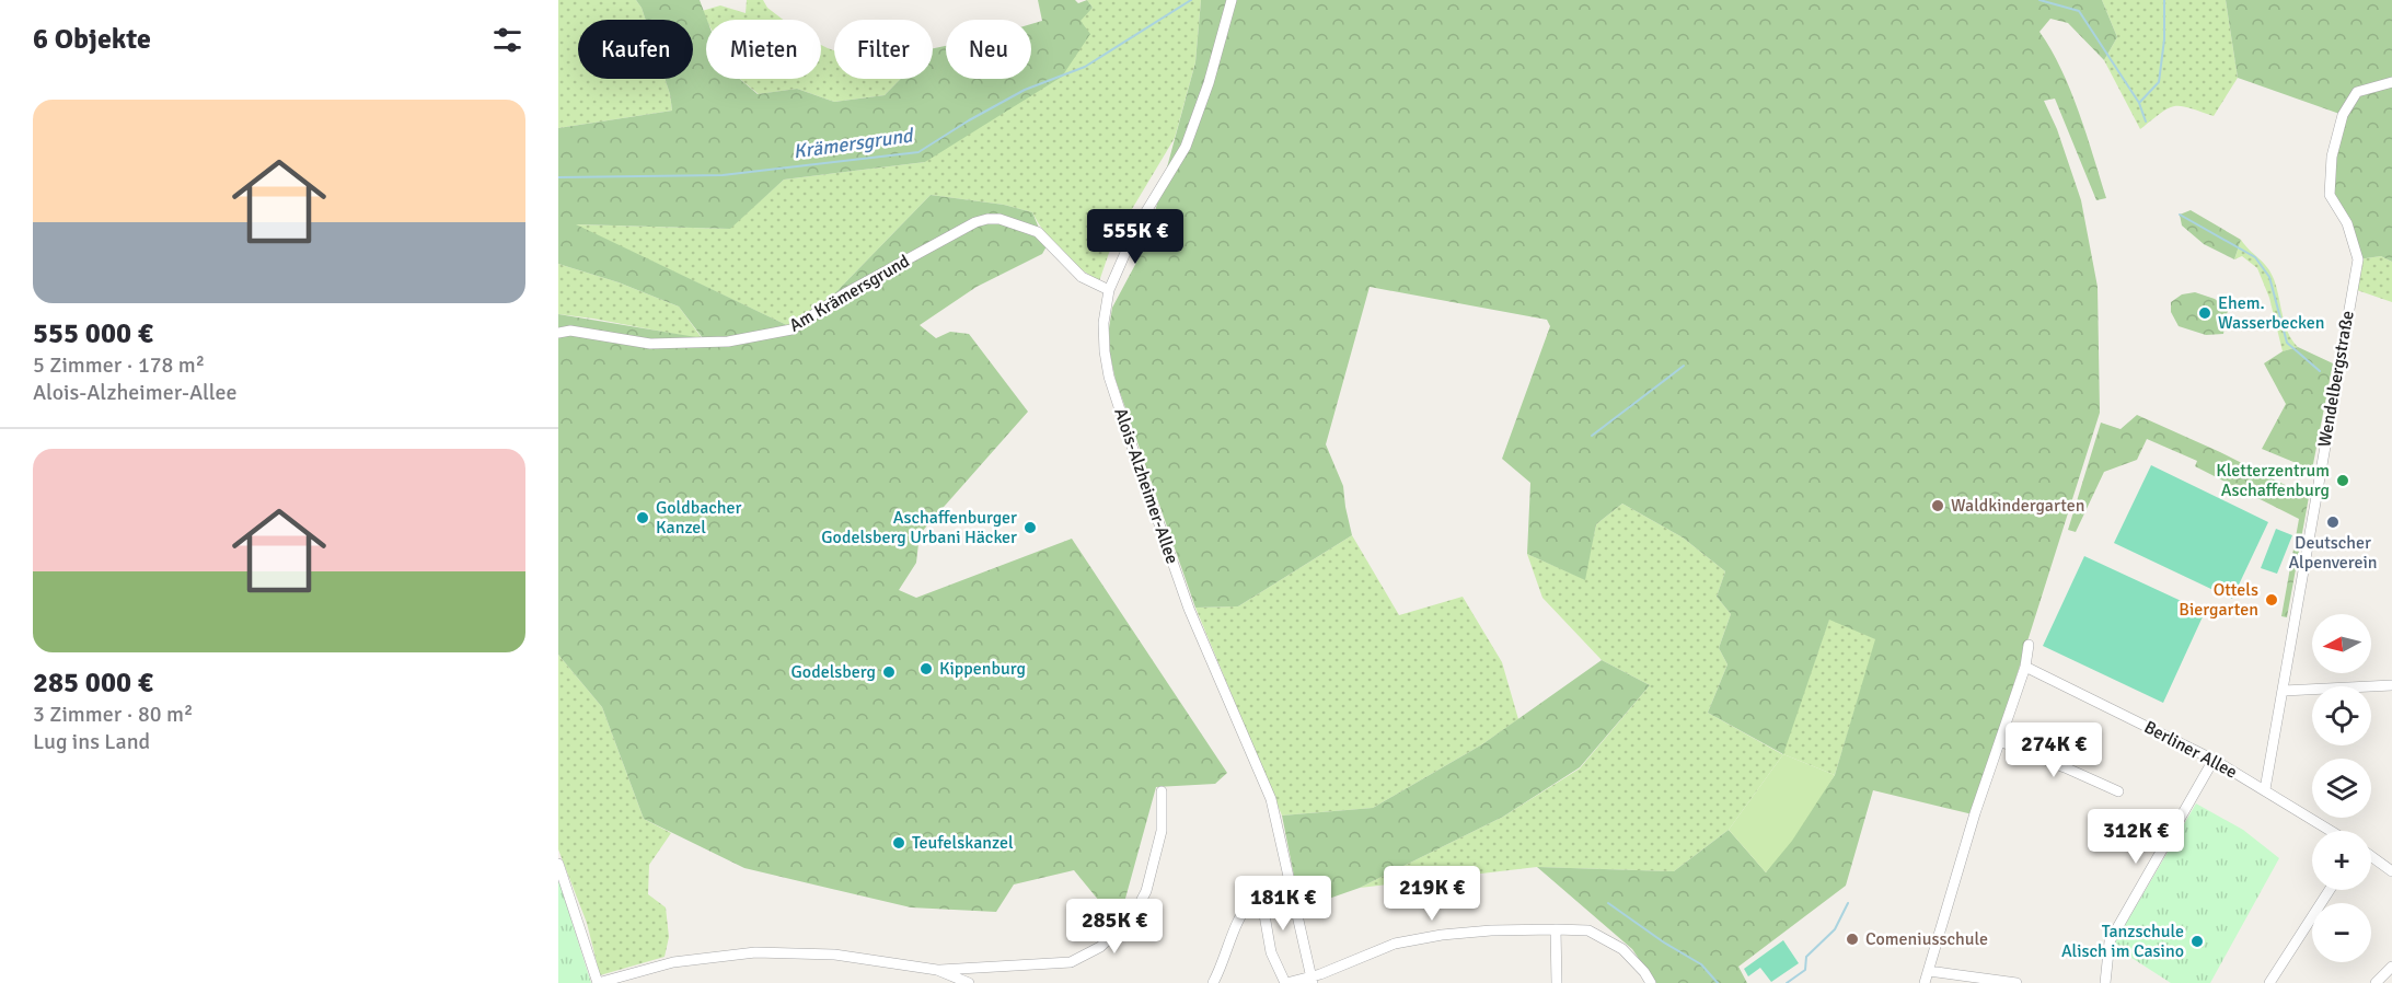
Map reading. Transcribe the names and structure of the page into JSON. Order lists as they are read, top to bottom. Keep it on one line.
{"streets":{"street":["Am Krämersgrund","Wendelbergstraße","Alois-Alzheimer-Allee","Berliner Allee"]},"crossings":[["Am Krämersgrund","Alois-Alzheimer-Allee"],["Wendelbergstraße","Berliner Allee"]],"water":["Krämersgrund"],"places":["Ehem. Wasserbecken","Kletterzentrum Aschaffenburg","Waldkindergarten","Goldbacher Kanzel","Deutscher Alpenverein","Aschaffenburger Godelsberg Urbani Häcker","Ottels Biergarten","Kippenburg","Godelsberg","Teufelskanzel","Comeniusschule","Tanzschule Alisch im Casino"],"north":"left","page":{"heading":"6 Objekte","chip":["Kaufen","Mieten","Filter","Neu"],"list":[{"name":"555 000 €","note":"5 Zimmer · 178 m² · Alois-Alzheimer-Allee"},{"name":"285 000 €","note":"3 Zimmer · 80 m² · Lug ins Land"}],"price":["555K €","274K €","312K €","219K €","181K €","285K €"],"map_buttons":["+","−"]}}
